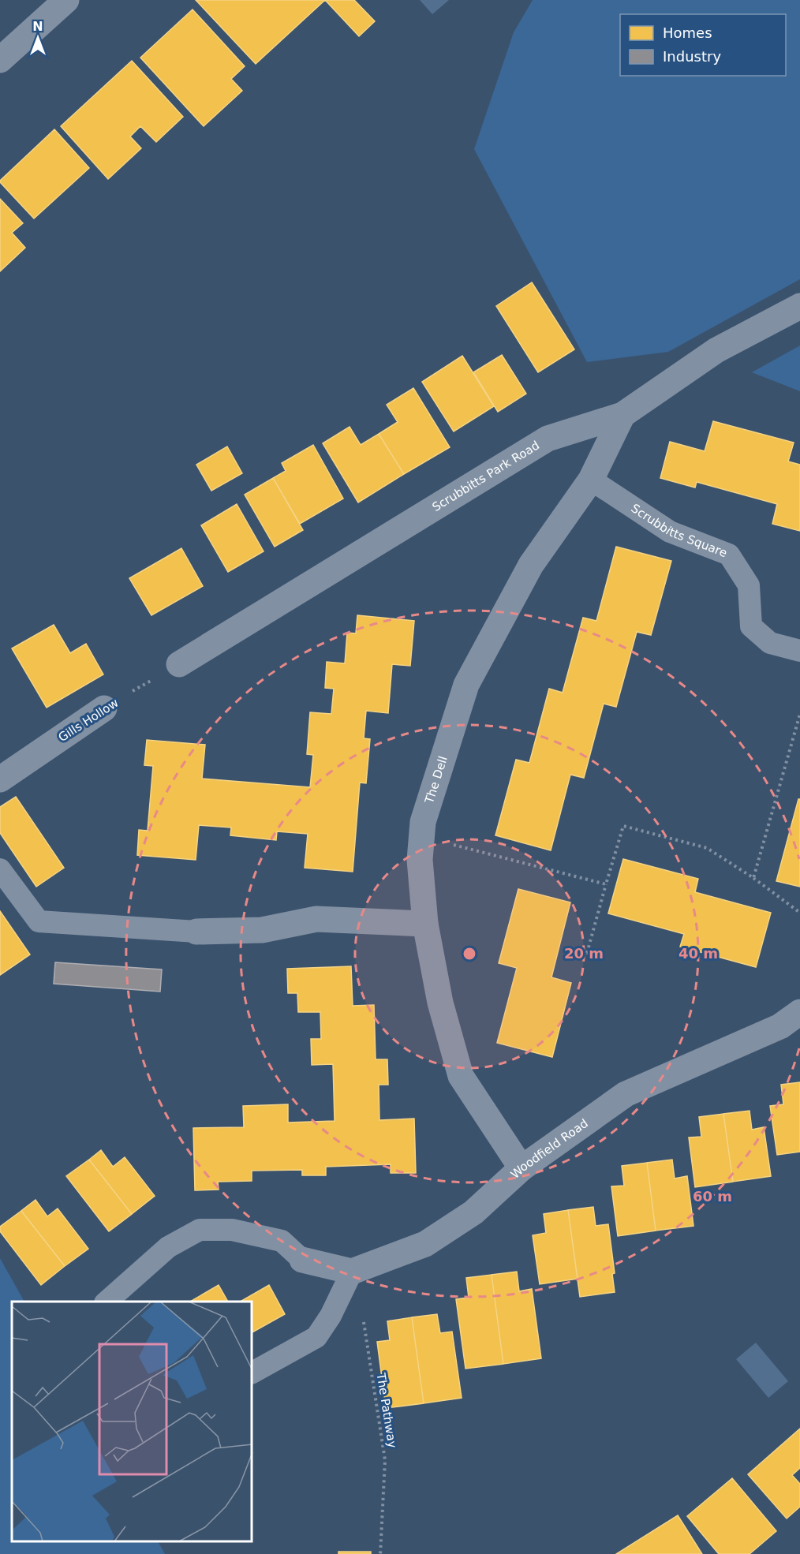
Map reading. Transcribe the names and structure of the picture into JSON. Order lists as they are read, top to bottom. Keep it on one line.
{"streets":{"street":["Scrubbitts Park Road","Gills Hollow","The Dell","Woodfield Road"],"lane":["Scrubbitts Square"],"path":["The Pathway"]},"crossings":[["Scrubbitts Park Road","Gills Hollow"],["Scrubbitts Park Road","The Dell"],["Scrubbitts Square","The Dell"],["The Dell","Woodfield Road"],["Woodfield Road","The Pathway"]],"legend":["Homes","Industry"],"north":"top","rings":["20 m","40 m","60 m"]}
